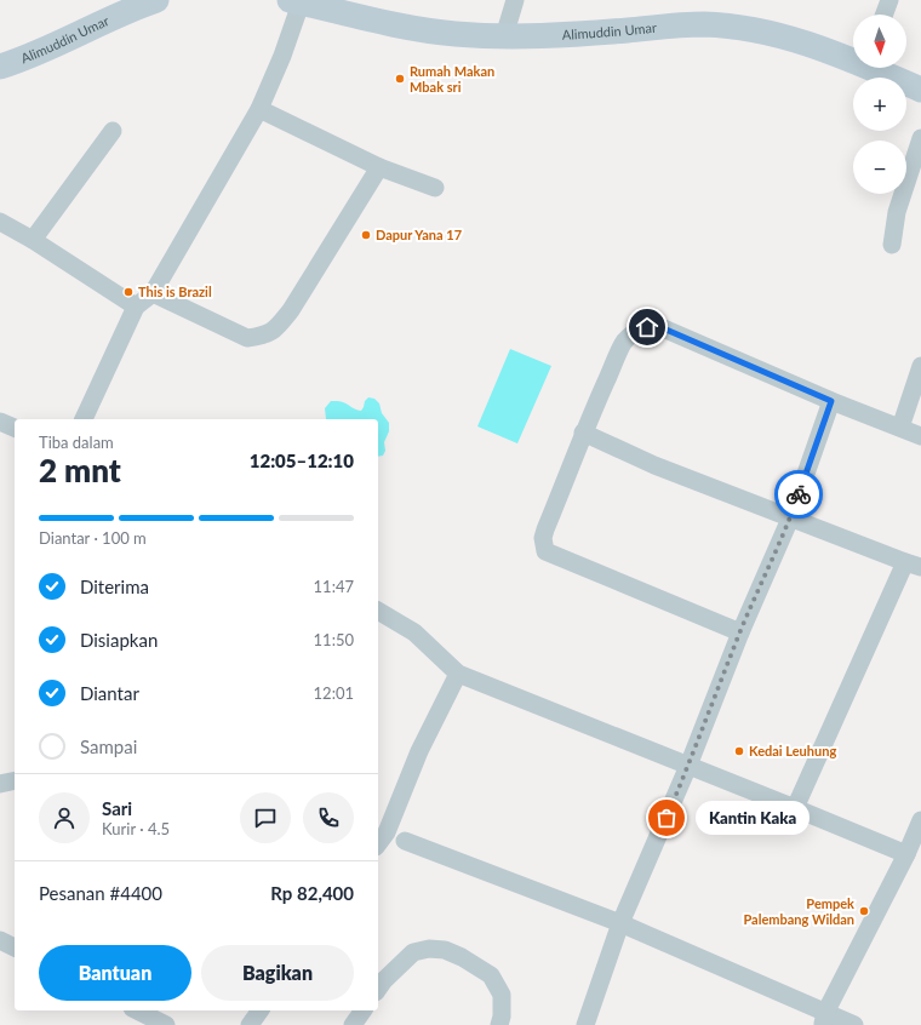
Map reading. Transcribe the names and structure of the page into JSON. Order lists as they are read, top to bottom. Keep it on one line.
{"streets":{"street":["Alimuddin Umar"]},"places":["Rumah Makan Mbak sri","Dapur Yana 17","This is Brazil","Kedai Leuhung","Kantin Kaka","Pempek Palembang Wildan"],"north":"bottom","page":{"map_buttons":["+","−"],"heading":["2 mnt","Tiba dalam","12:05–12:10"],"panel":["Sari","Kurir · 4.5","Pesanan #4400","Rp 82,400"],"bar":"Diantar · 100 m","list":[["Diterima","11:47"],["Disiapkan","11:50"],["Diantar","12:01"],"Sampai"],"bubble":"Kantin Kaka","buttons":["Bantuan","Bagikan"]}}
